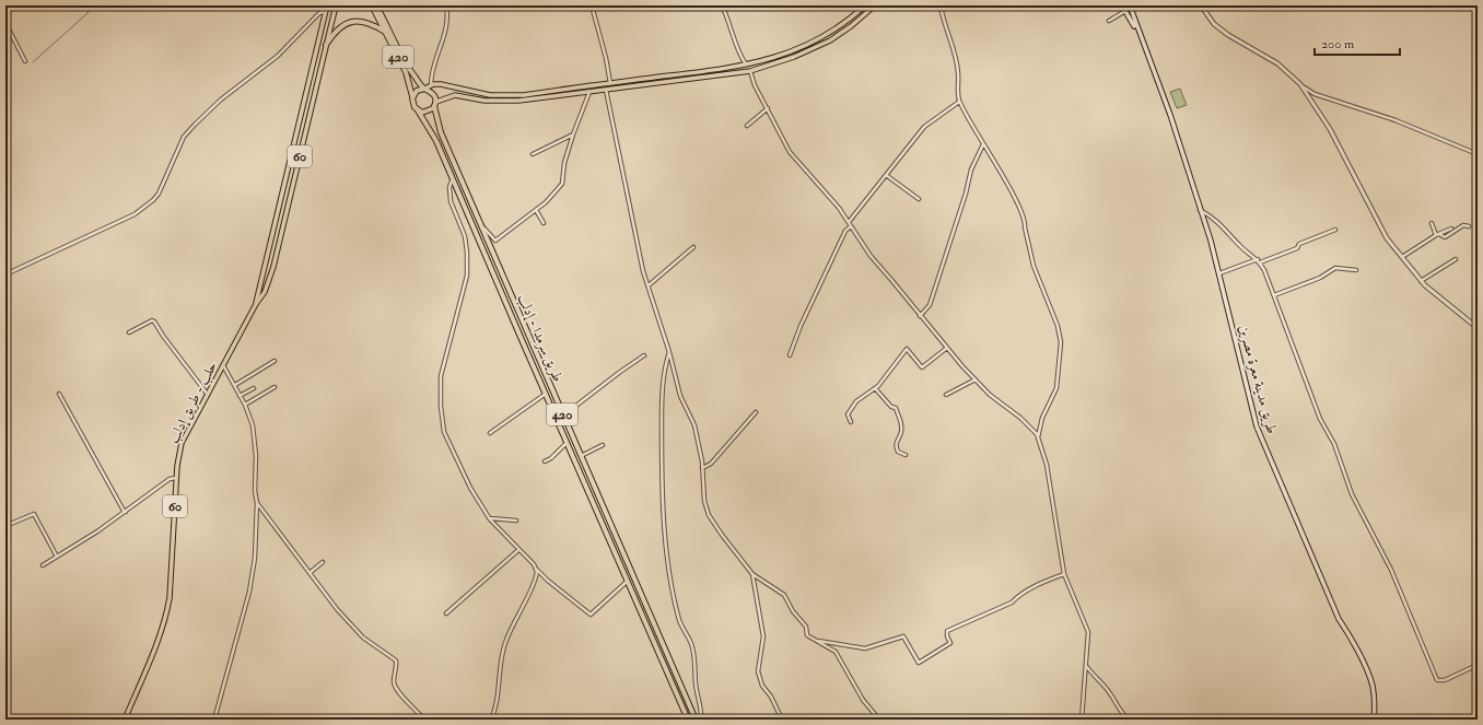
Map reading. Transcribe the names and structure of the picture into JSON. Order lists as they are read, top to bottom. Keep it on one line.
{"streets":{"highway":["420","طريق سرمدا - إدلب"],"main road":["60","طريق مدينة معرة مصرين","حلب - طريق إدلب"]},"crossings":[["420","طريق سرمدا - إدلب"]],"scale_bar":"200 m"}
